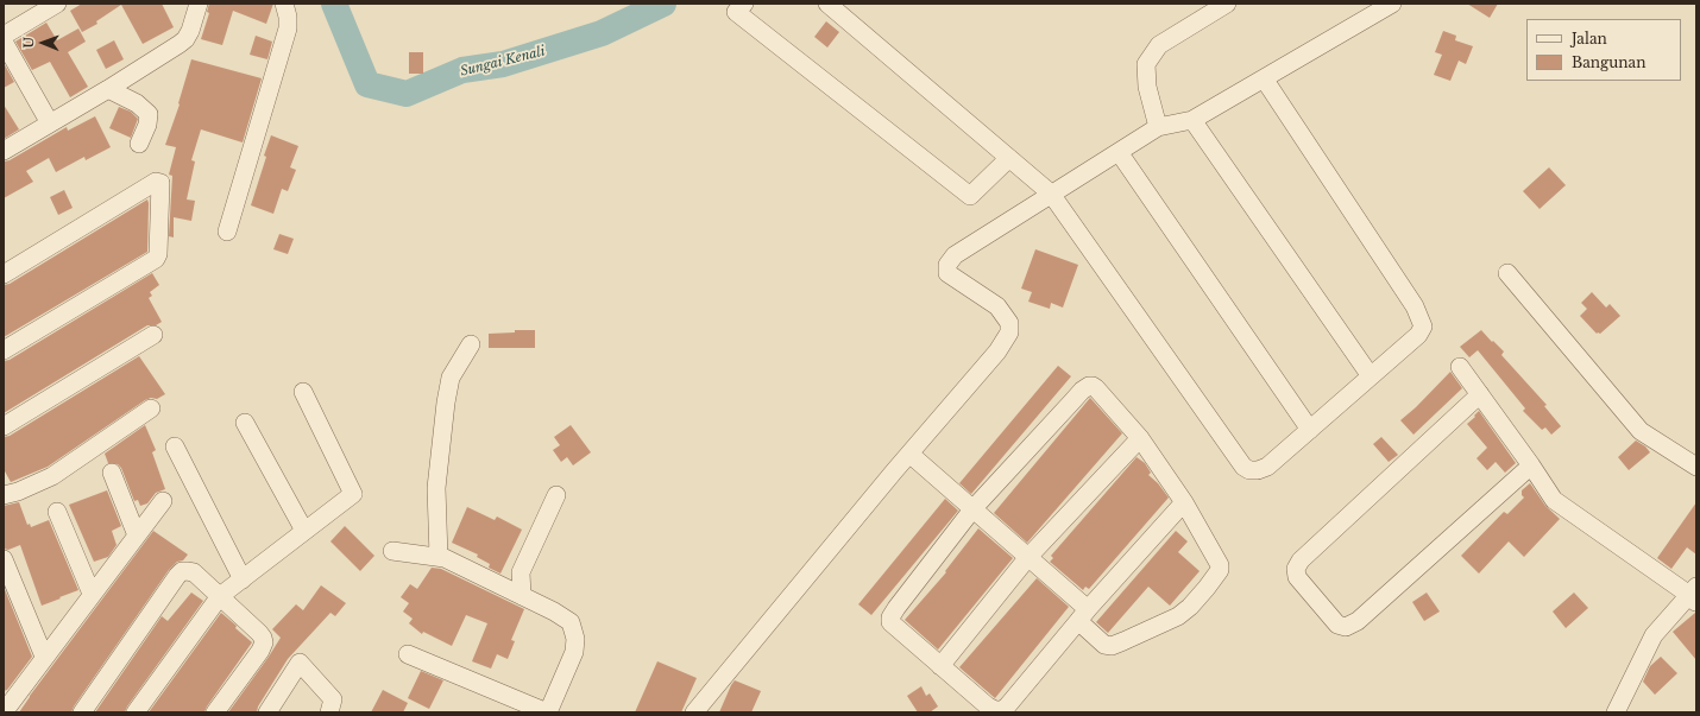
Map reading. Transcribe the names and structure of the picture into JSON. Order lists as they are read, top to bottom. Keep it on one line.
{"water":["Sungai Kenali"],"legend":["Jalan","Bangunan"],"north":"left"}
